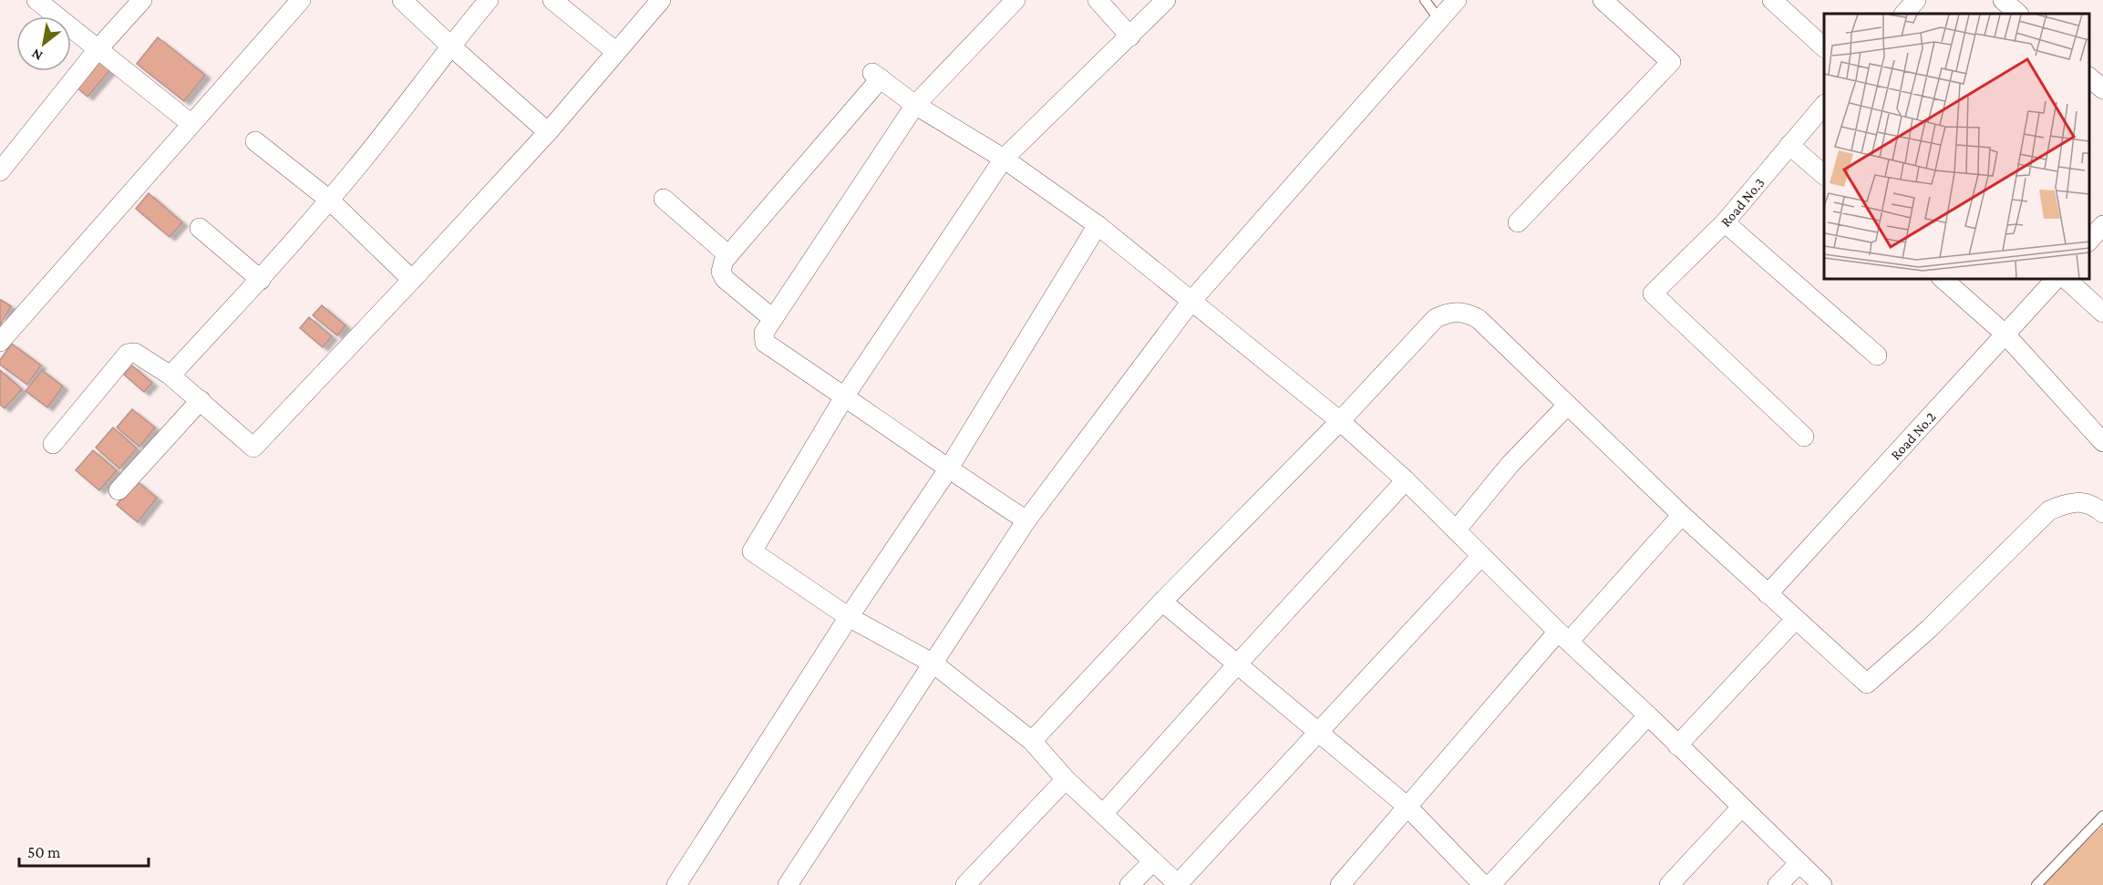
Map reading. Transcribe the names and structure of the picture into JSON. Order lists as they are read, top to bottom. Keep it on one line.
{"streets":{"street":["Road No.3","Road No.2"]},"scale_bar":"50 m","north":"bottom left"}
